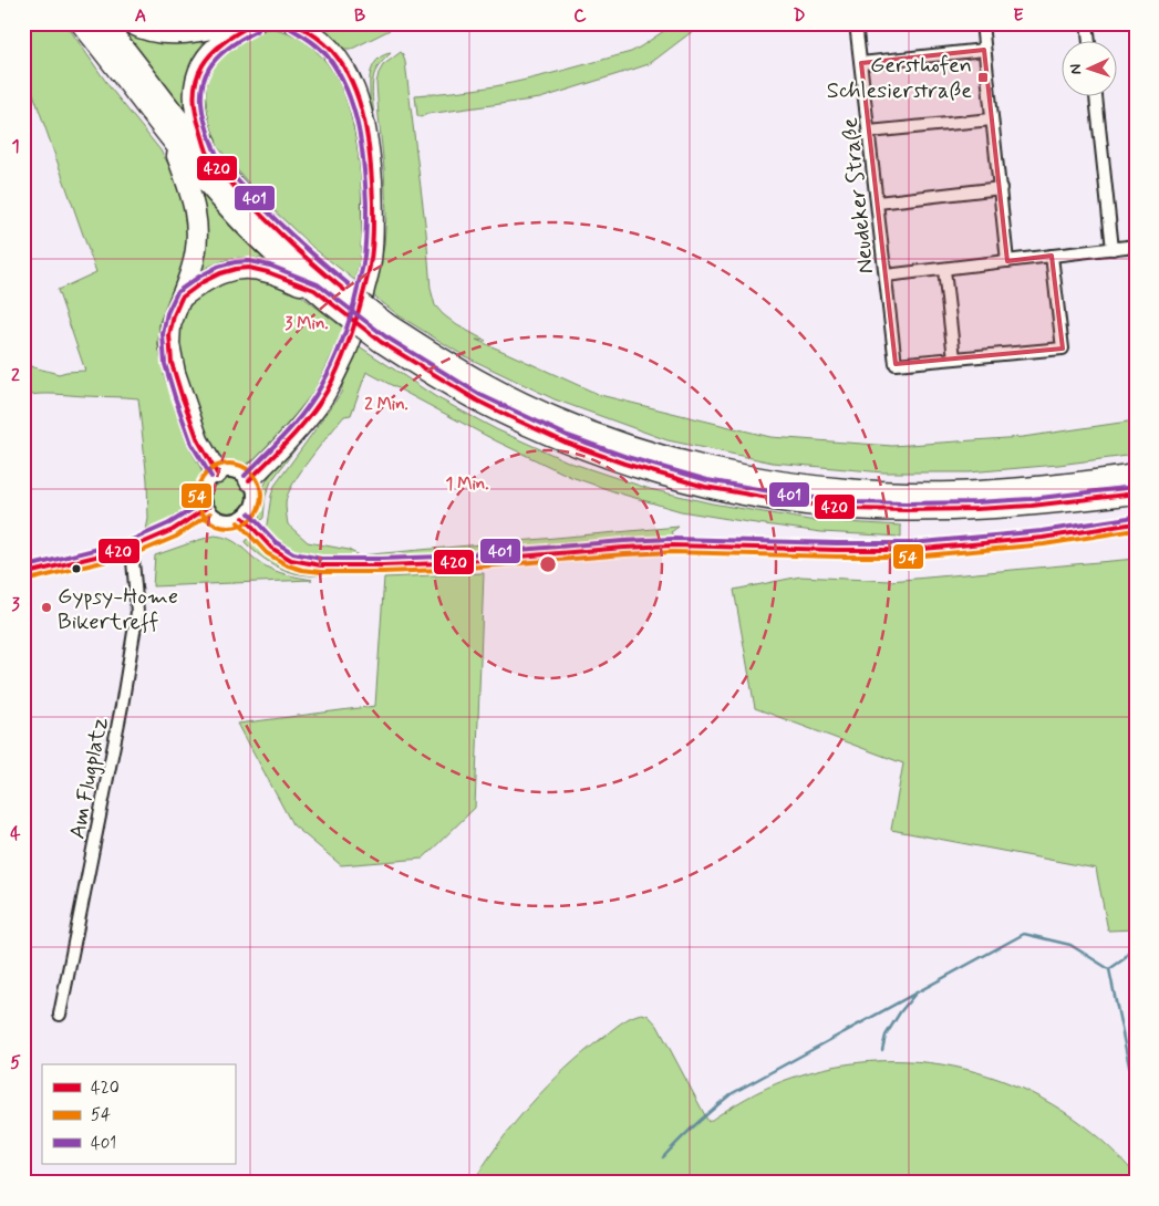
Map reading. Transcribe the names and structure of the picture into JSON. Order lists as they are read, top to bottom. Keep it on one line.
{"streets":{"street":["Neudeker Straße","Am Flugplatz"]},"places":{"transit":["Gersthofen Schlesierstraße"],"other":["Gypsy-Home Bikertreff"]},"lines":["transit line 420","transit line 401","transit line 54"],"legend":["420","54","401"],"north":"left","grid":{"columns":["A","B","C","D","E"],"rows":["1","2","3","4","5"]},"rings":["3 Min.","2 Min.","1 Min."]}
